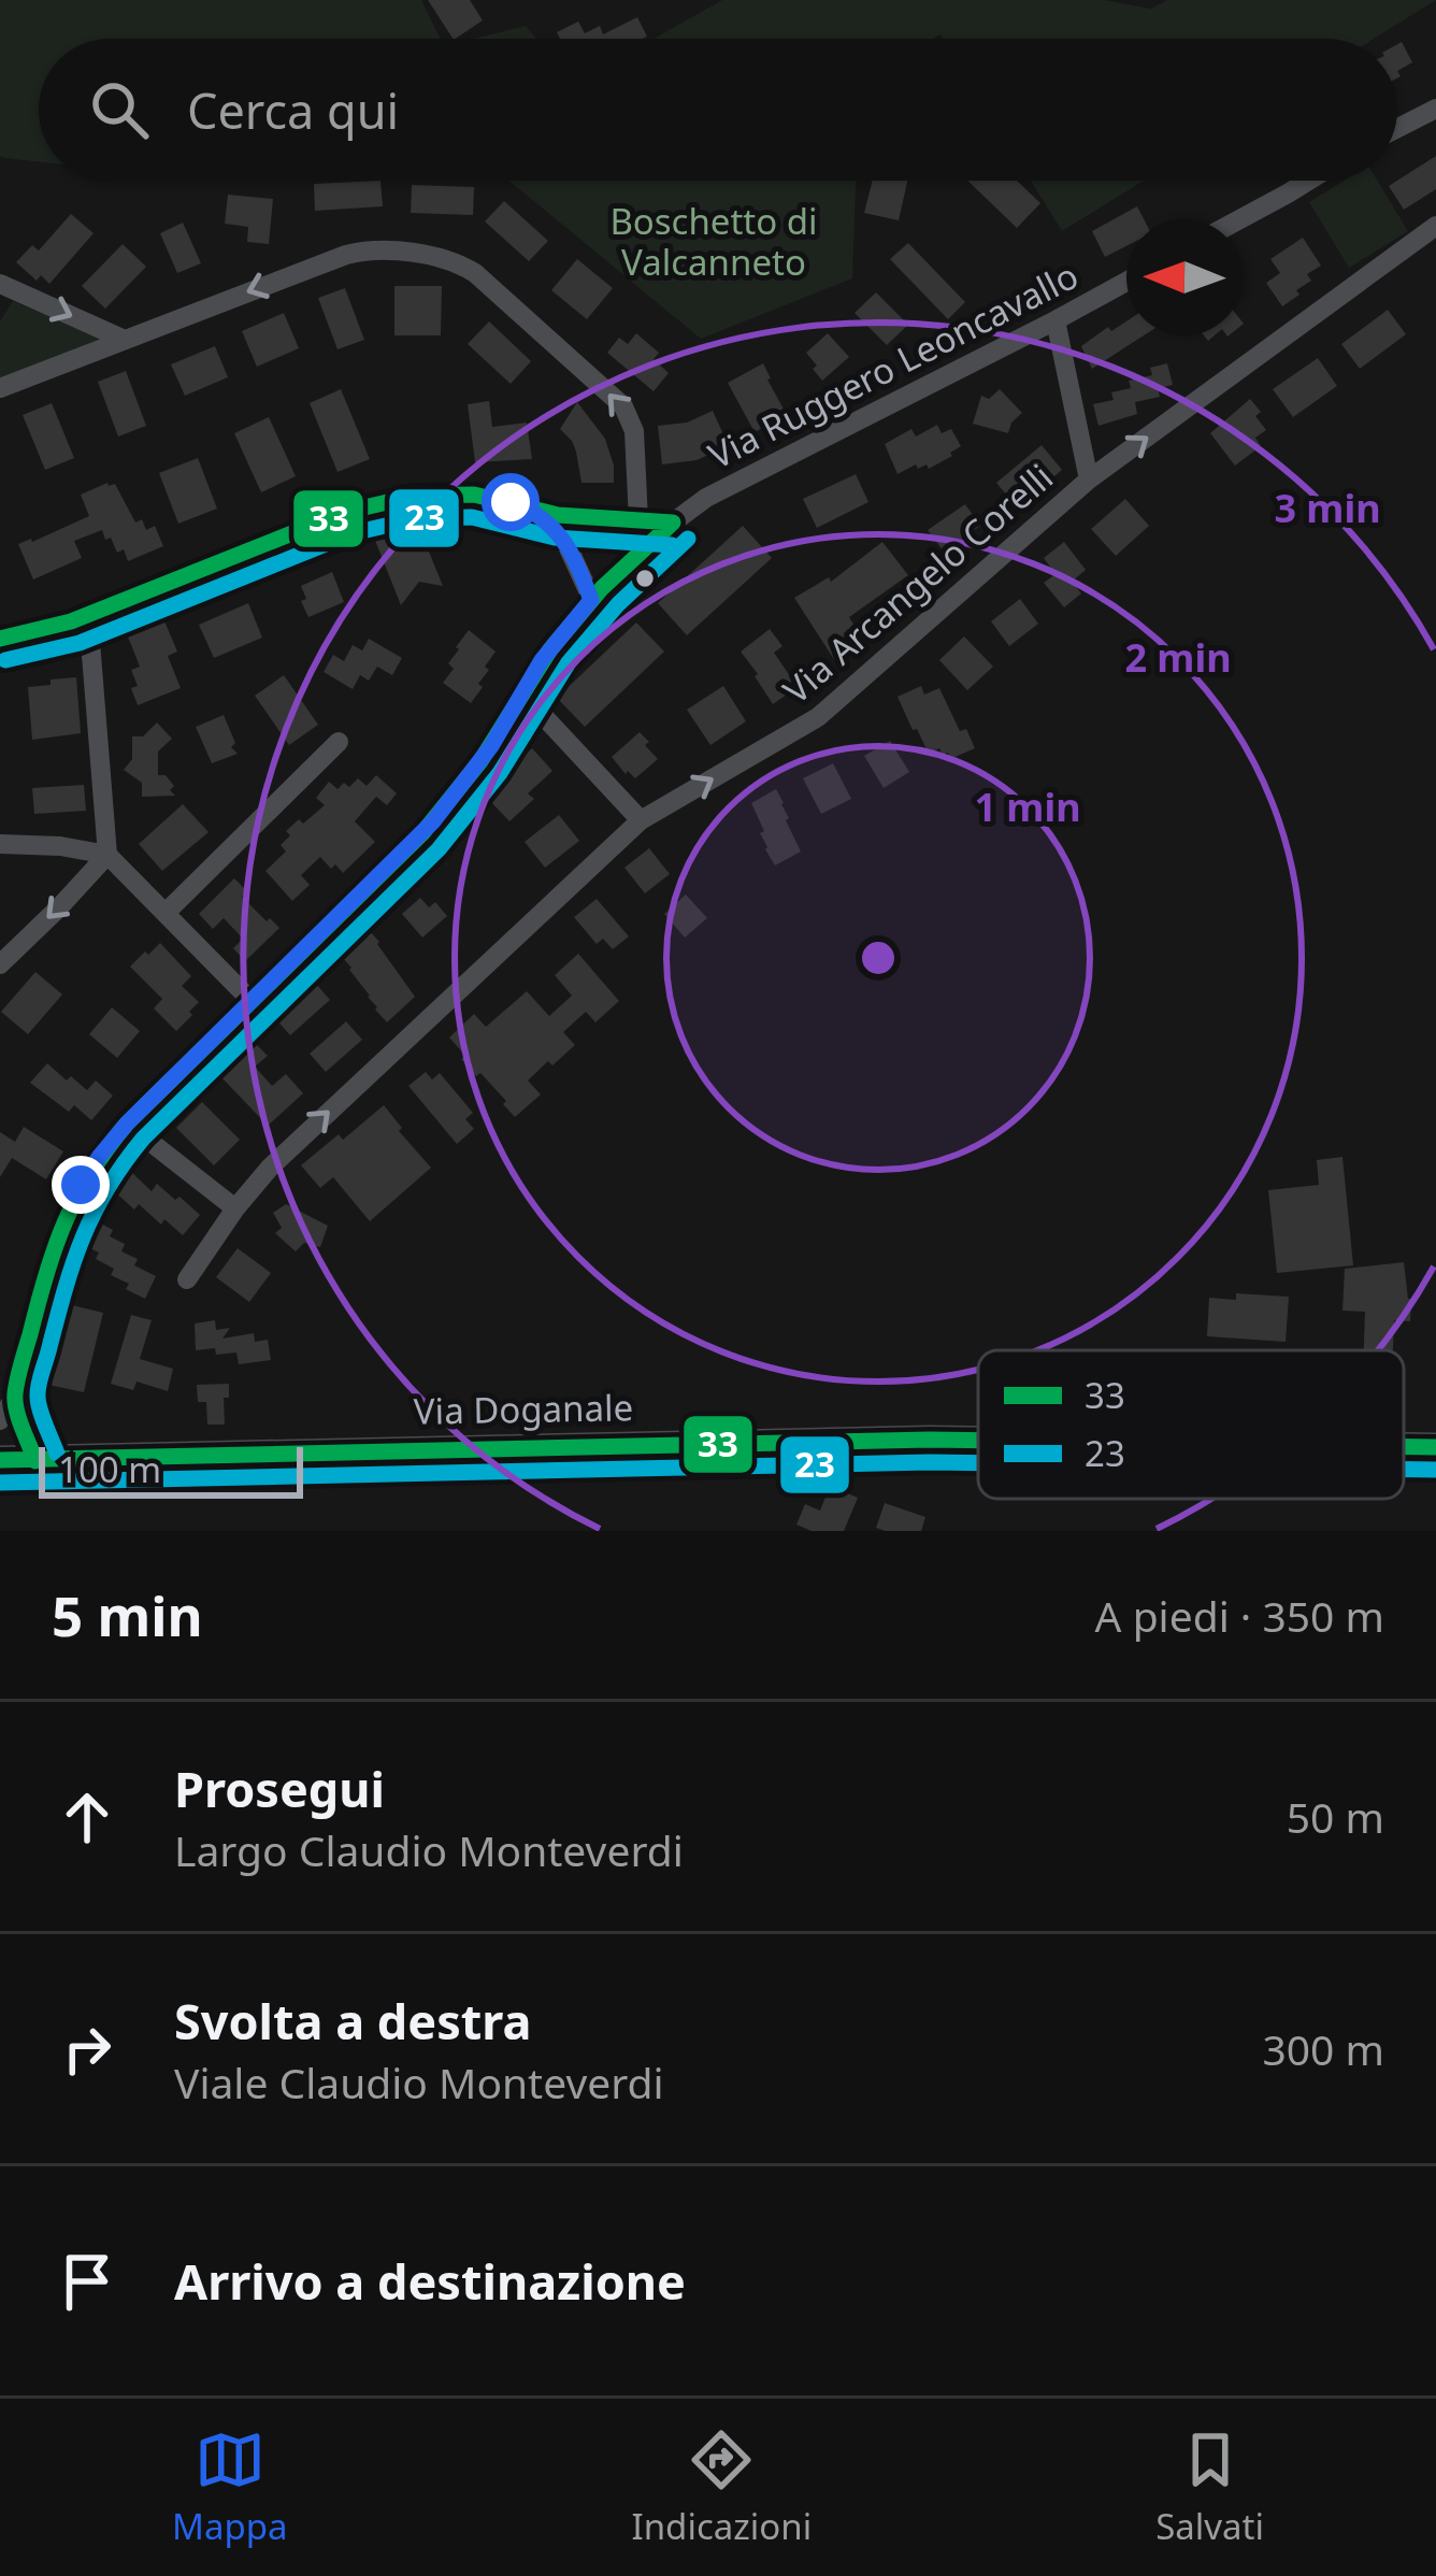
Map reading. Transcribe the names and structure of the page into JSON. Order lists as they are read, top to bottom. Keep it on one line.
{"streets":{"main road":["Via Doganale"],"street":["Via Ruggero Leoncavallo","Via Arcangelo Corelli"]},"one_way":["Via Arcangelo Corelli"],"parks":["Boschetto di Valcanneto"],"lines":["transit line 33","transit line 23"],"legend":["33","23"],"scale_bar":"100 m","north":"left","page":{"search":"Cerca qui","scale":"100 m","heading":["5 min","A piedi · 350 m"],"list":[["Prosegui","Largo Claudio Monteverdi","50 m"],["Svolta a destra","Viale Claudio Monteverdi","300 m"],"Arrivo a destinazione"],"nav":["Mappa","Indicazioni","Salvati"]},"rings":["3 min","2 min","1 min"]}
